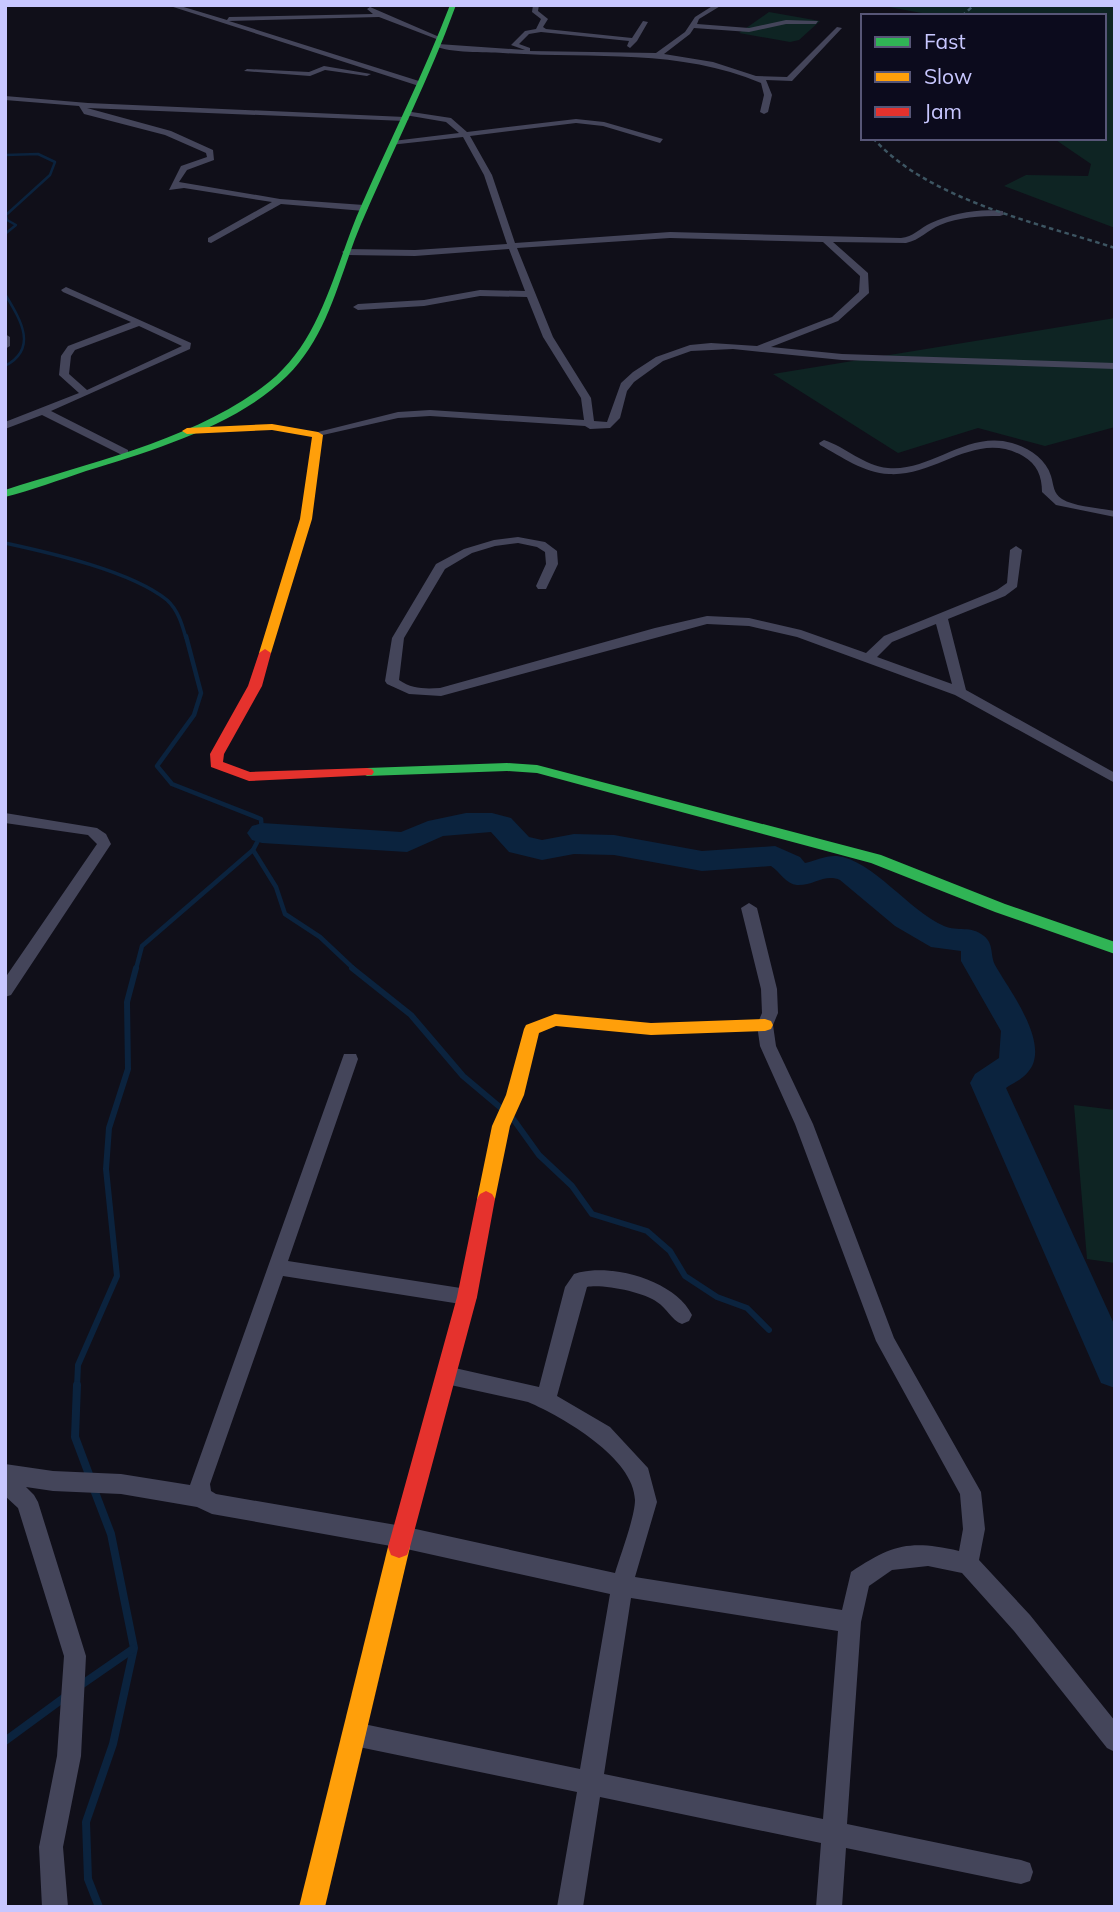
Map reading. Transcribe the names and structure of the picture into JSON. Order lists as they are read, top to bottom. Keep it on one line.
{"legend":["Fast","Slow","Jam"]}
